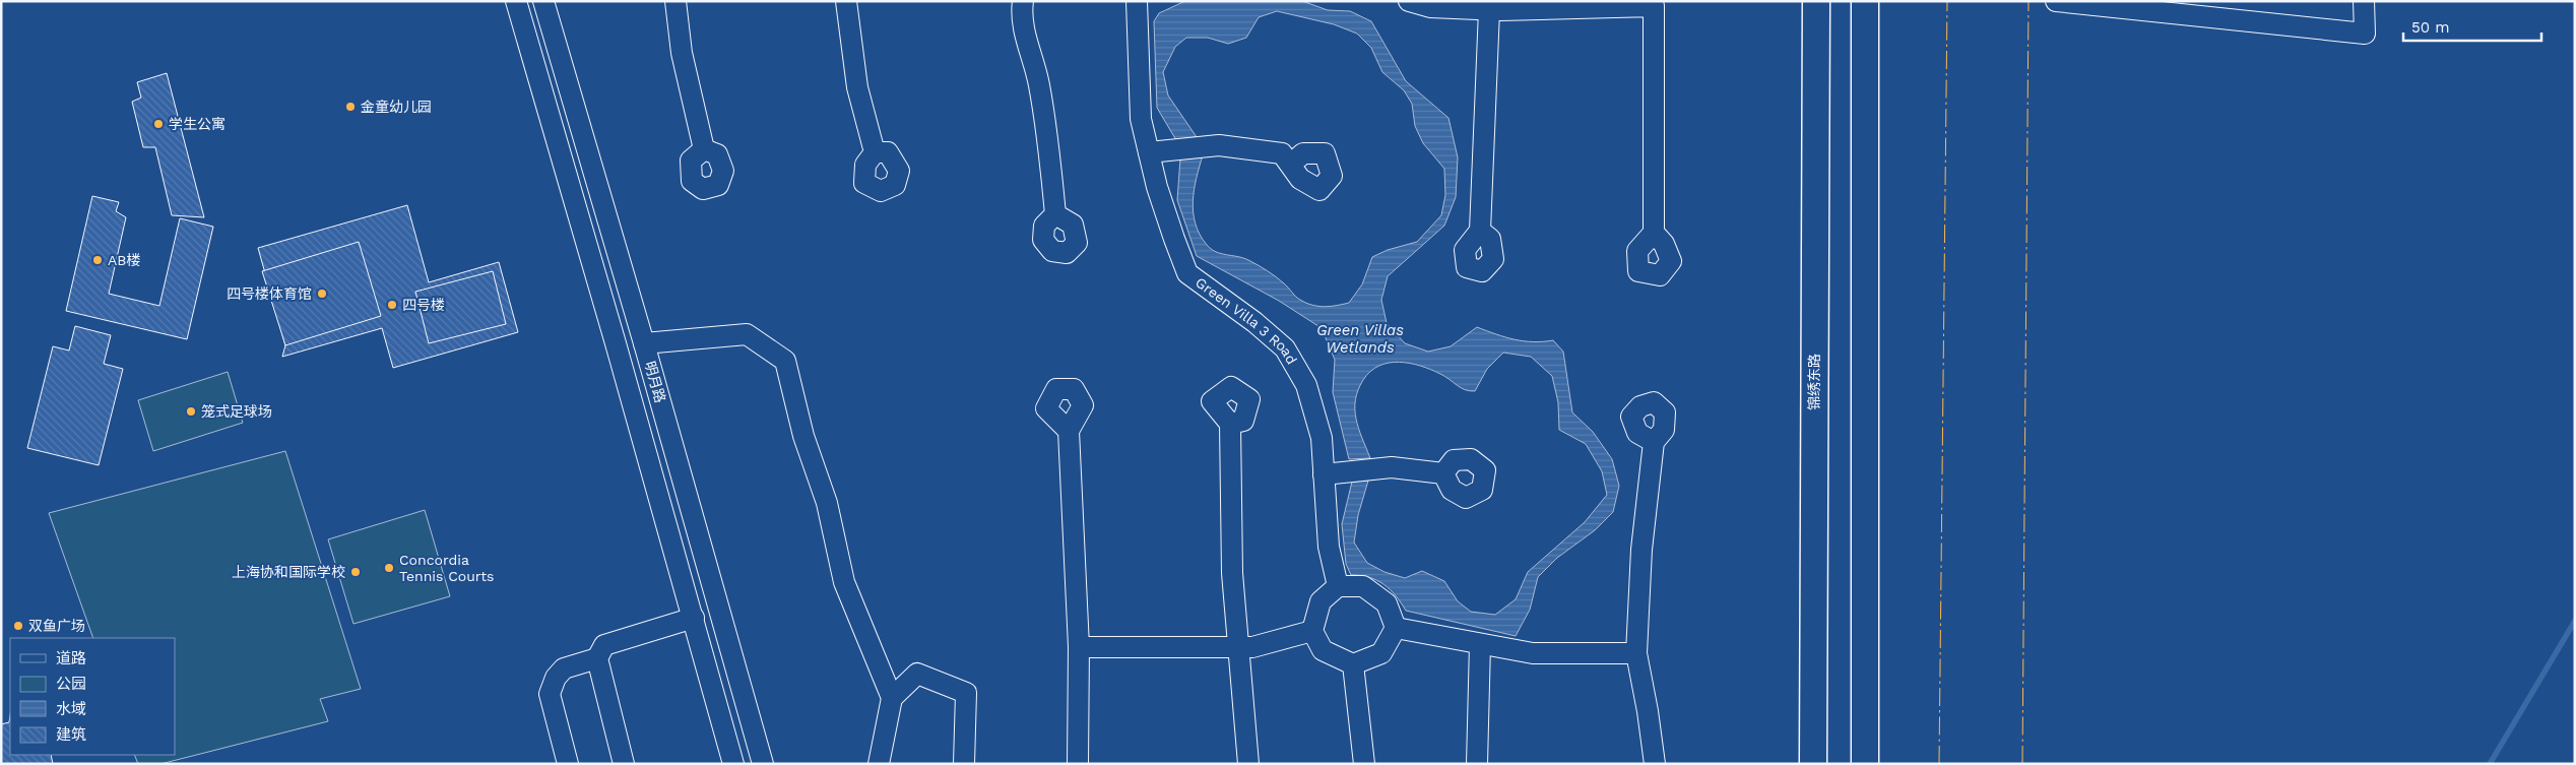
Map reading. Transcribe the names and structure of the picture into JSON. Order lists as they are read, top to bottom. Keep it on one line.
{"streets":{"main road":["锦绣东路"],"street":["Green Villa 3 Road","明月路"]},"water":["Green Villas Wetlands"],"places":["金童幼儿园","学生公寓","AB楼","四号楼体育馆","四号楼","笼式足球场","Concordia Tennis Courts","上海协和国际学校","双鱼广场"],"legend":["道路","公园","水域","建筑"],"scale_bar":"50 m"}
